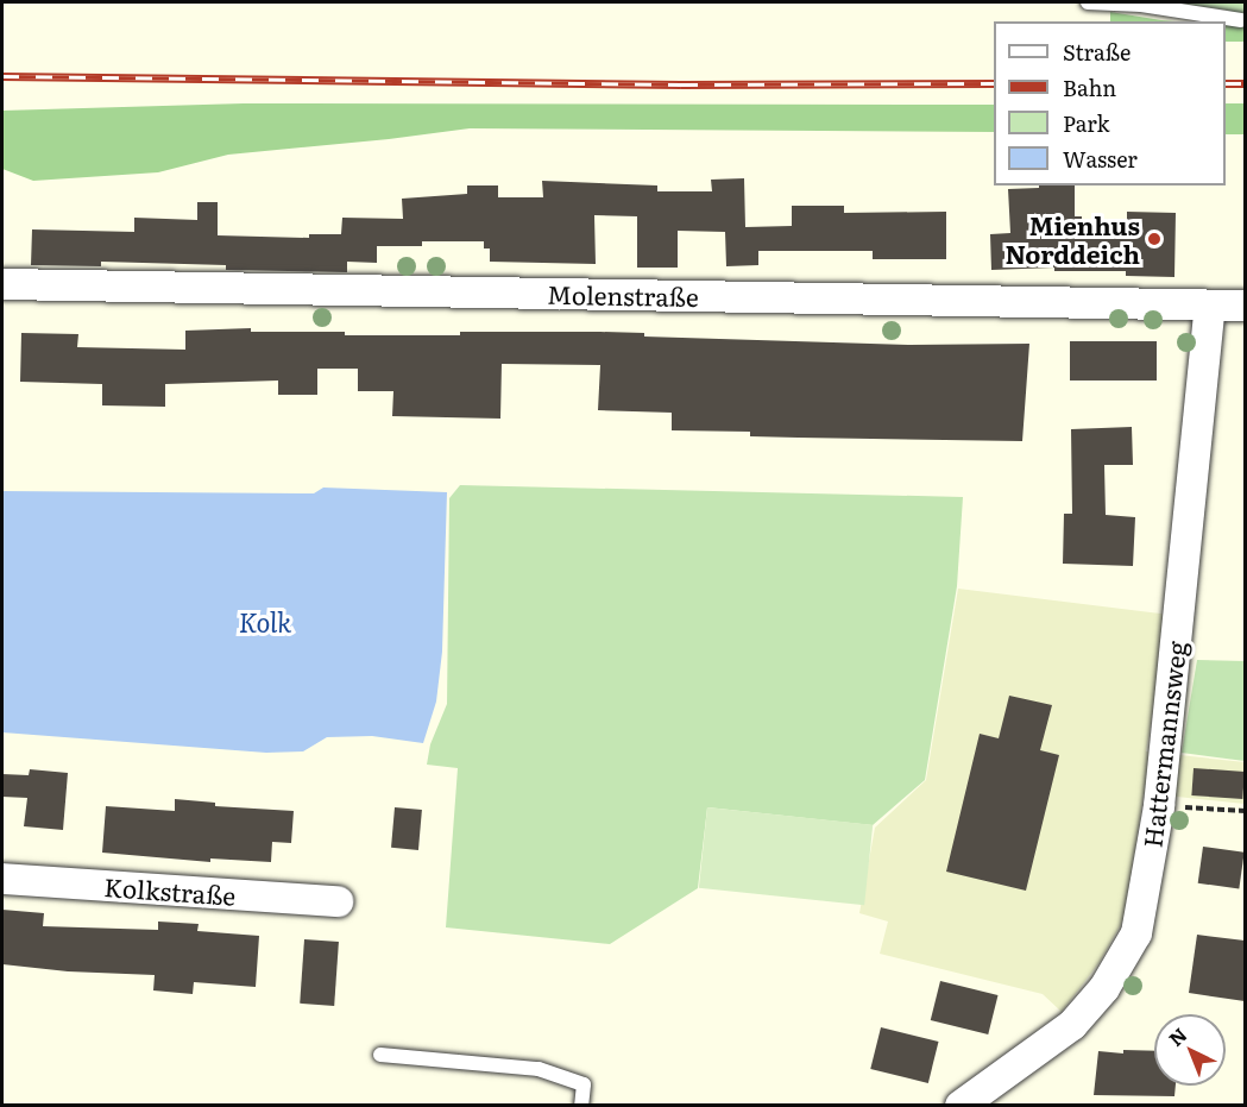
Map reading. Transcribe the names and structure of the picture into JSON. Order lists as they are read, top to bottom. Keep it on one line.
{"streets":{"street":["Molenstraße","Hattermannsweg","Kolkstraße"]},"crossings":[["Molenstraße","Hattermannsweg"]],"water":["Kolk"],"places":["Mienhus Norddeich"],"legend":["Straße","Bahn","Park","Wasser"],"north":"top left"}
